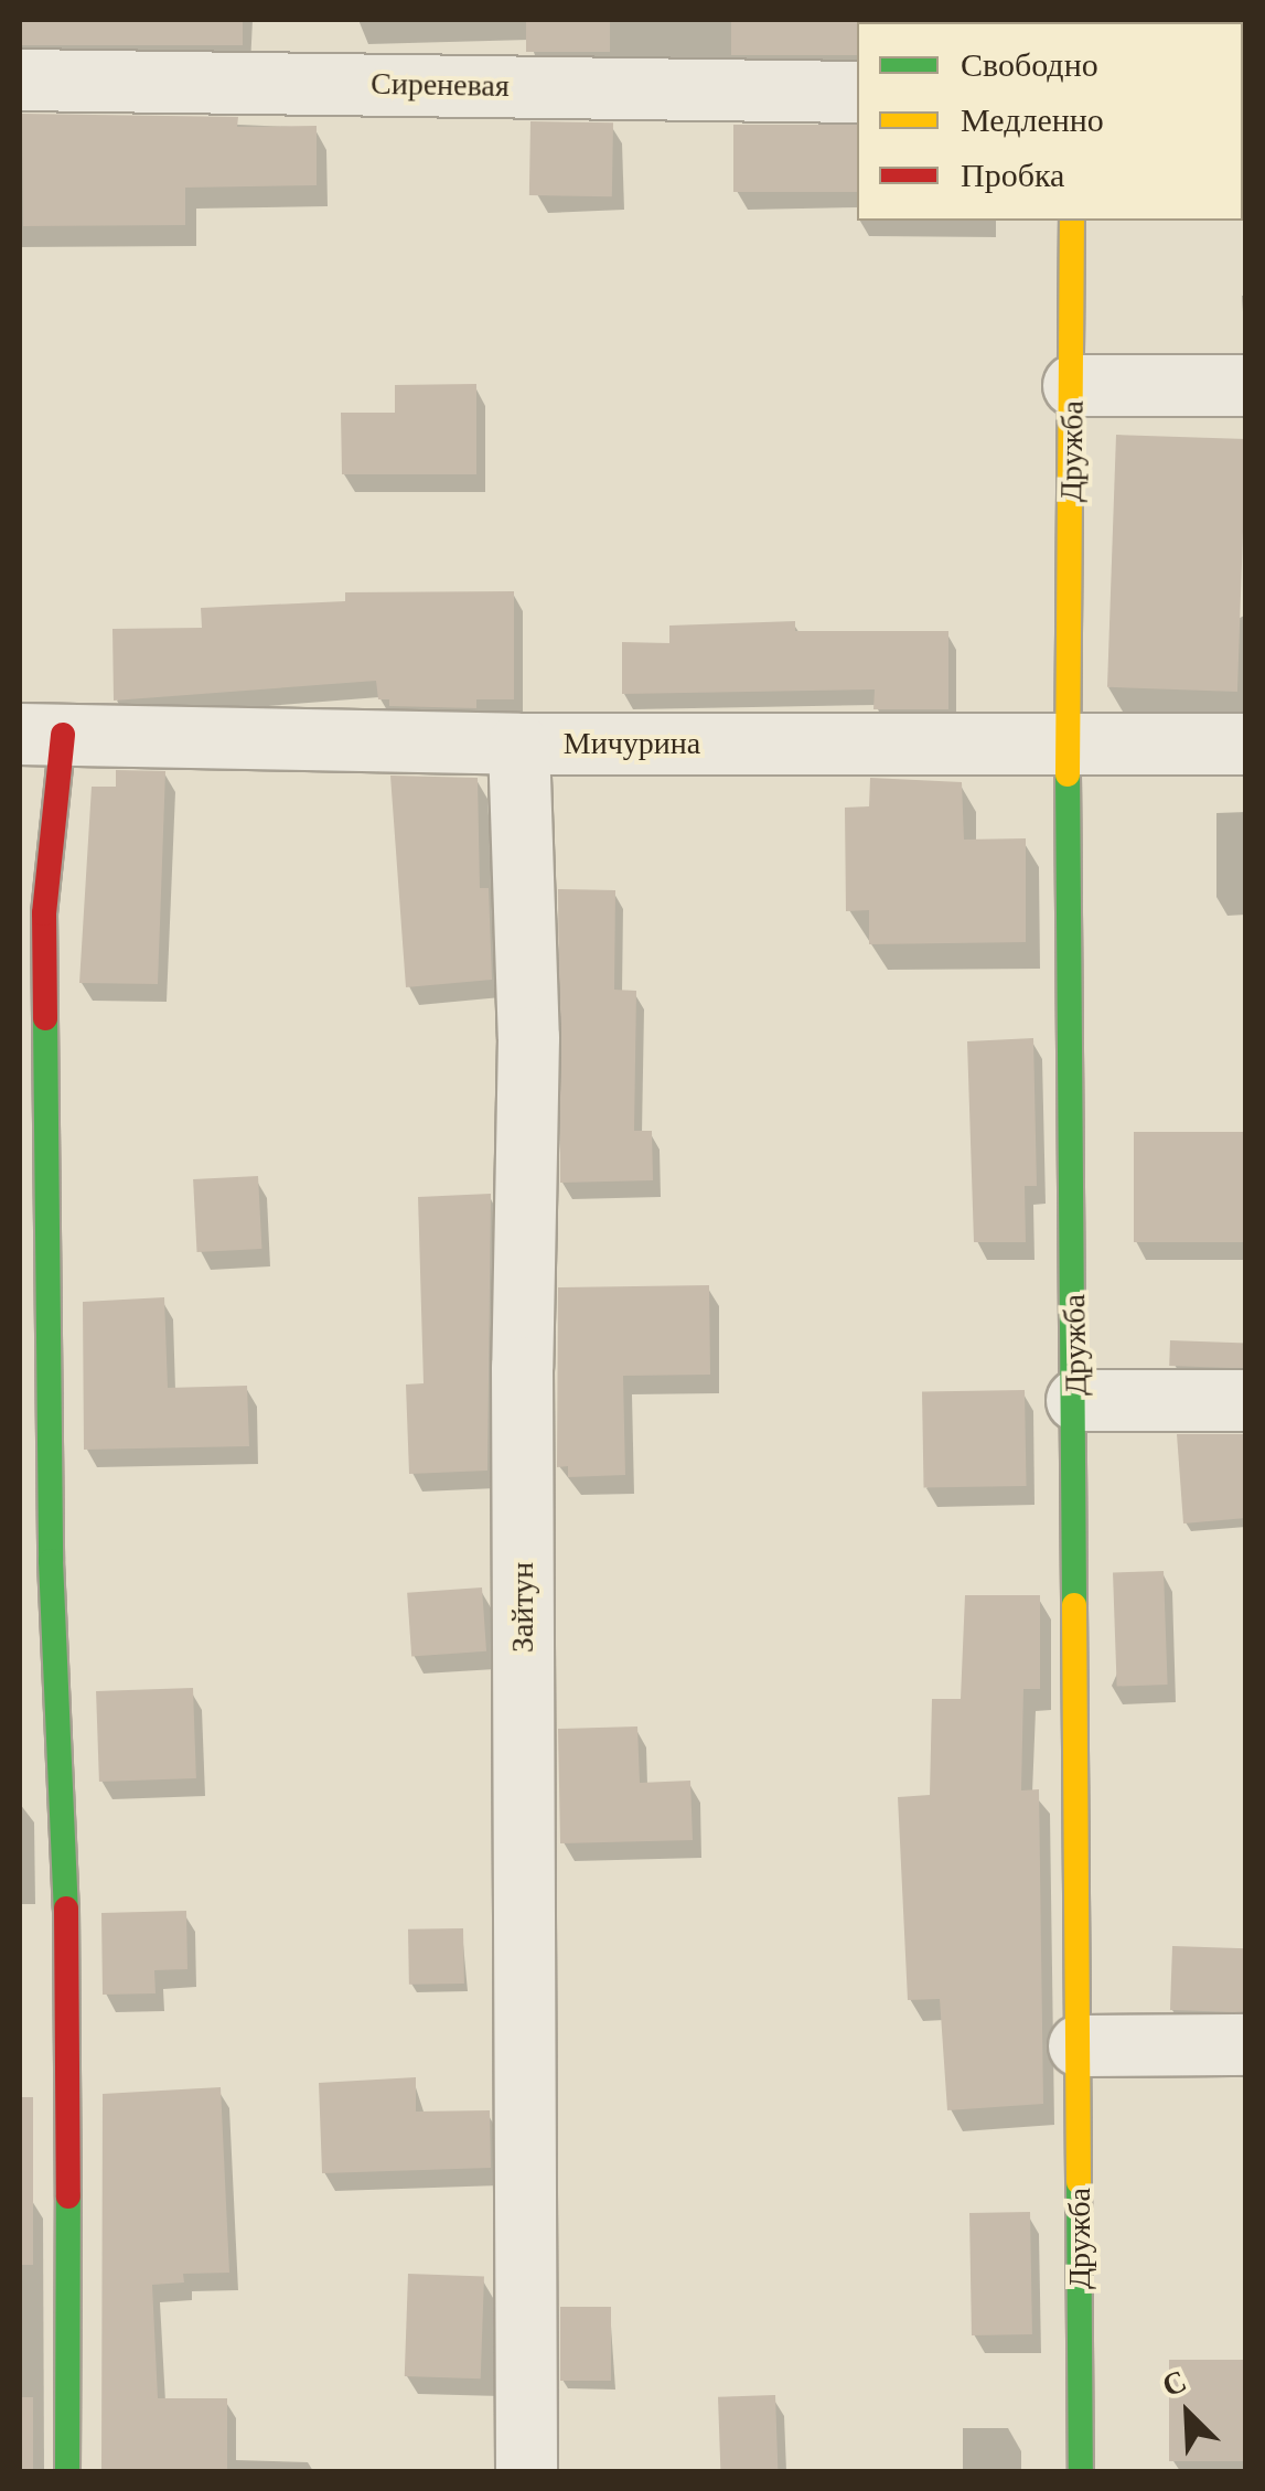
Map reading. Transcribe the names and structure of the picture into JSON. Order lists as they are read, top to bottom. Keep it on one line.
{"streets":{"street":["Сиреневая","Дружба","Мичурина","Зайтун"]},"crossings":[["Дружба","Мичурина"],["Мичурина","Зайтун"]],"legend":["Свободно","Медленно","Пробка"],"north":"top left"}
